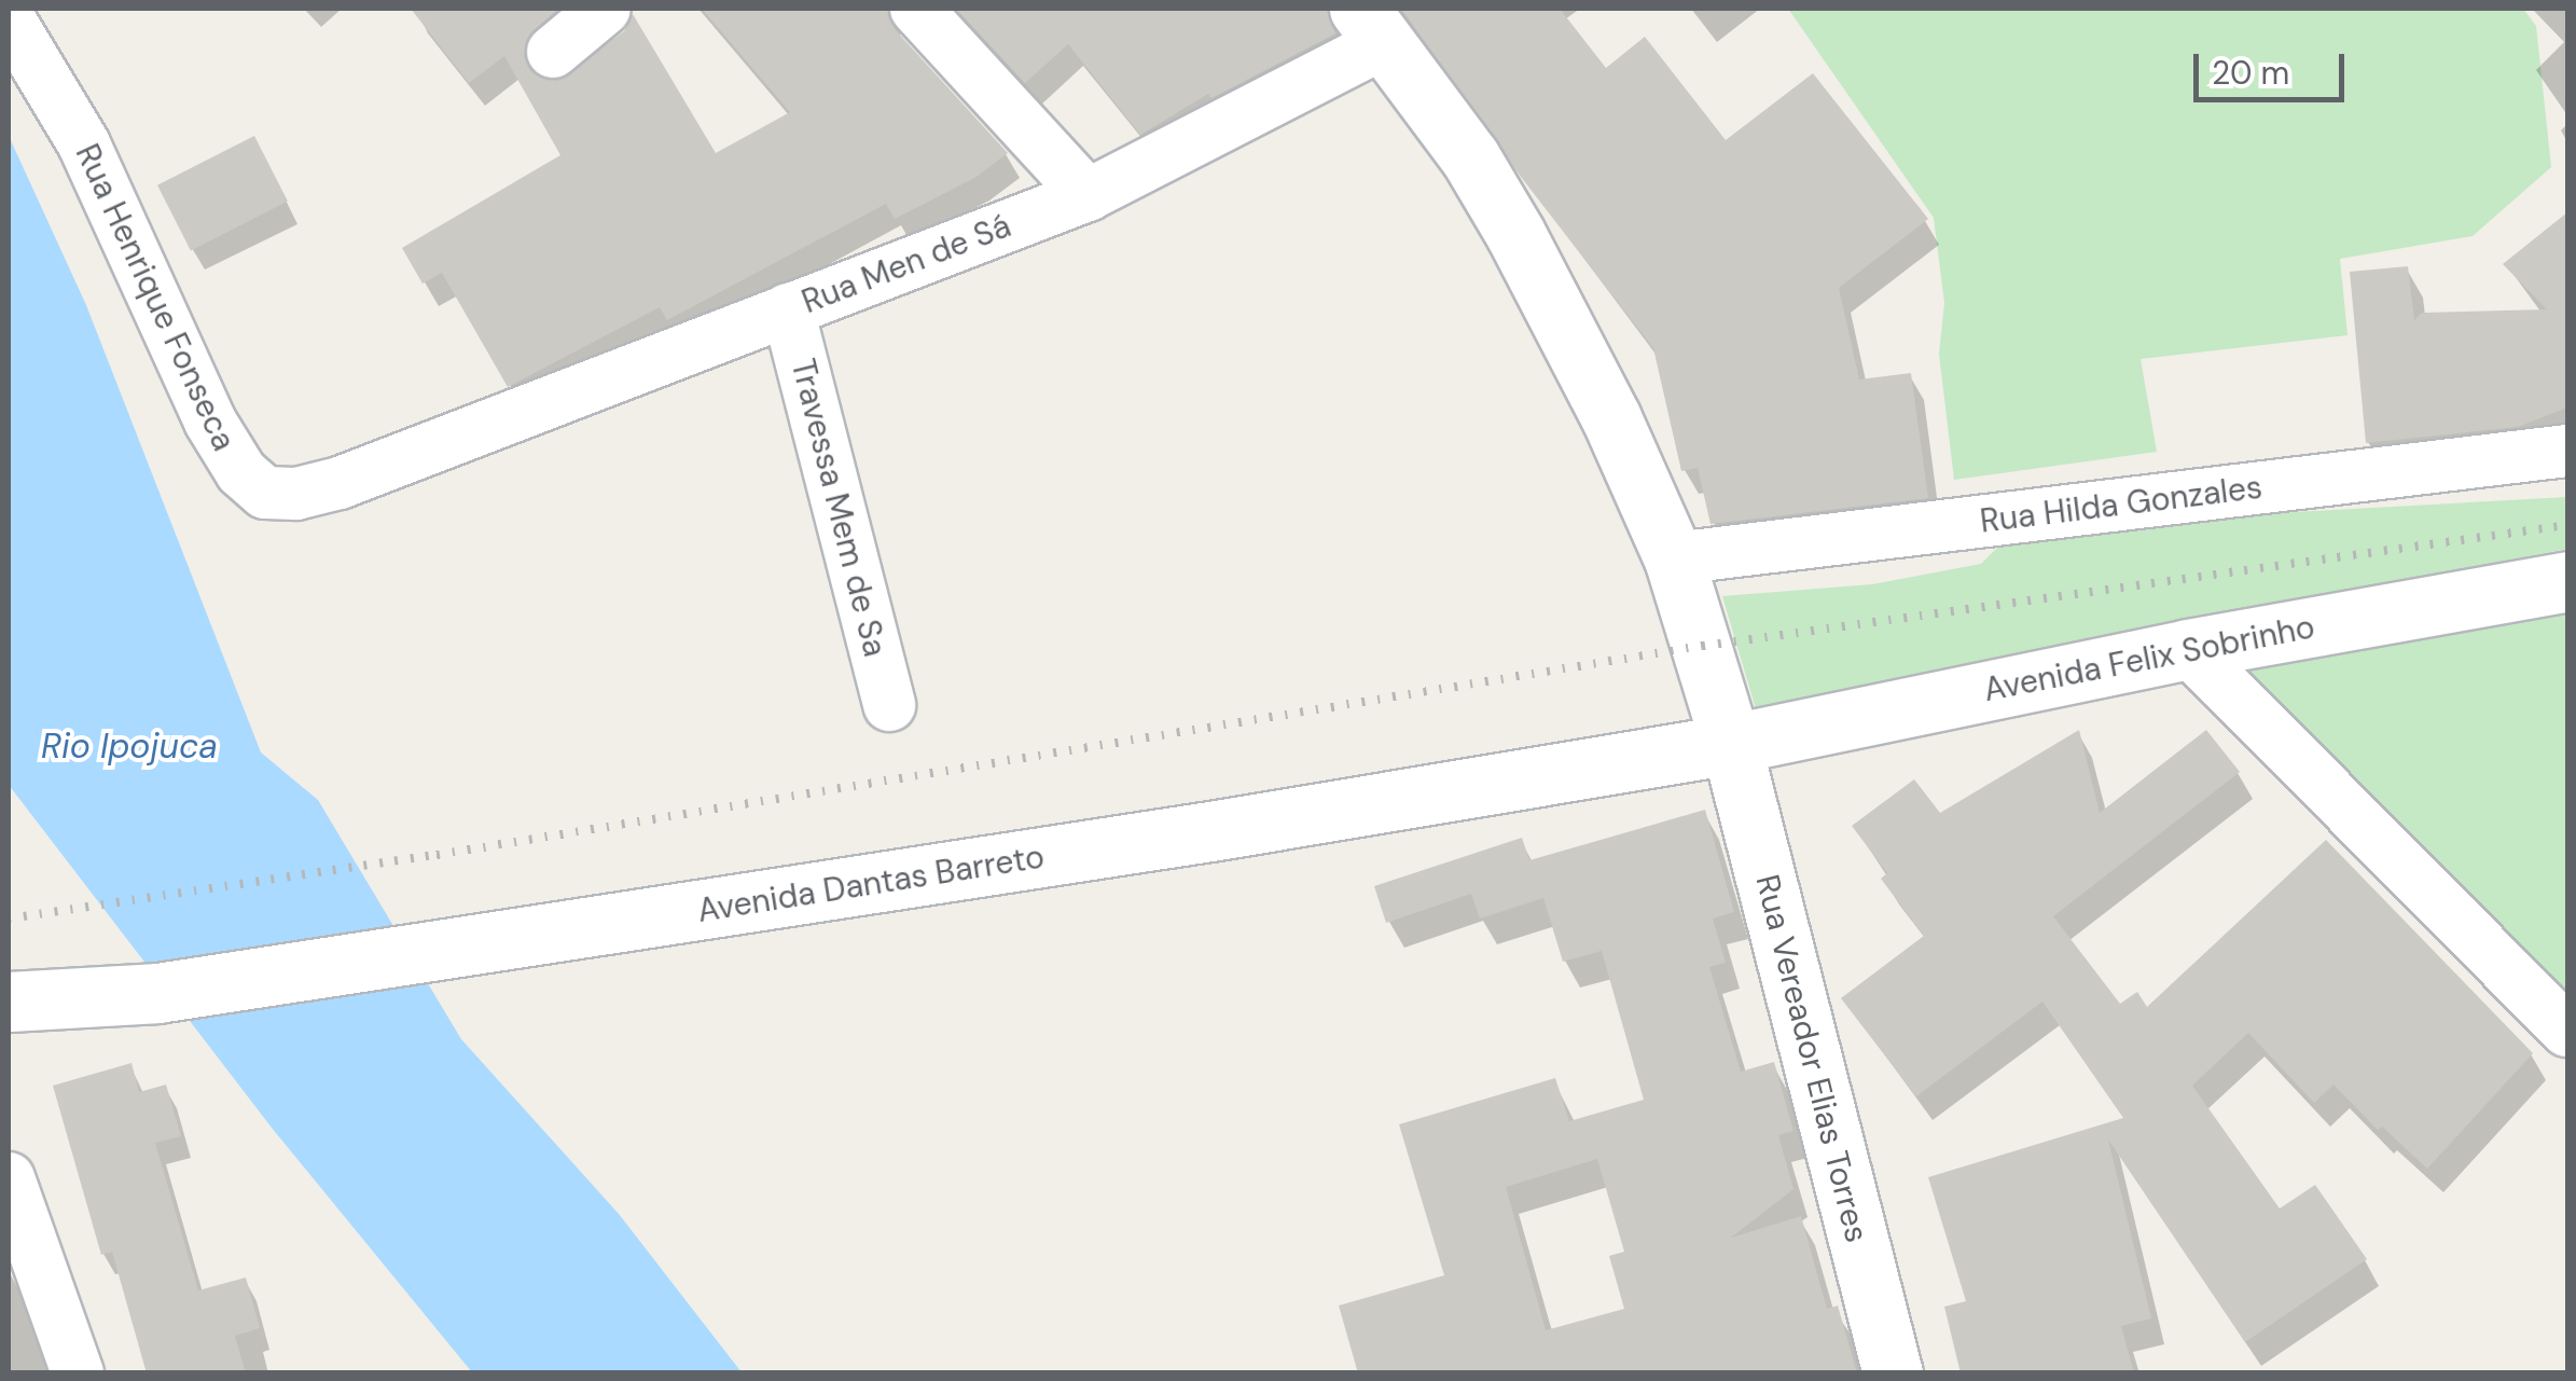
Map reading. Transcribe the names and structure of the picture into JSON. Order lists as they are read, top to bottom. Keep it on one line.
{"streets":{"main road":["Avenida Felix Sobrinho","Avenida Dantas Barreto","Rua Vereador Elias Torres"],"street":["Rua Men de Sá","Rua Henrique Fonseca","Rua Hilda Gonzales","Travessa Mem de Sa"]},"crossings":[["Rua Men de Sá","Rua Henrique Fonseca"],["Rua Men de Sá","Travessa Mem de Sa"],["Rua Men de Sá","Rua Vereador Elias Torres"],["Rua Hilda Gonzales","Rua Vereador Elias Torres"],["Avenida Felix Sobrinho","Avenida Dantas Barreto"],["Avenida Felix Sobrinho","Rua Vereador Elias Torres"],["Avenida Dantas Barreto","Rua Vereador Elias Torres"]],"water":["Rio Ipojuca"],"scale_bar":"20 m"}
